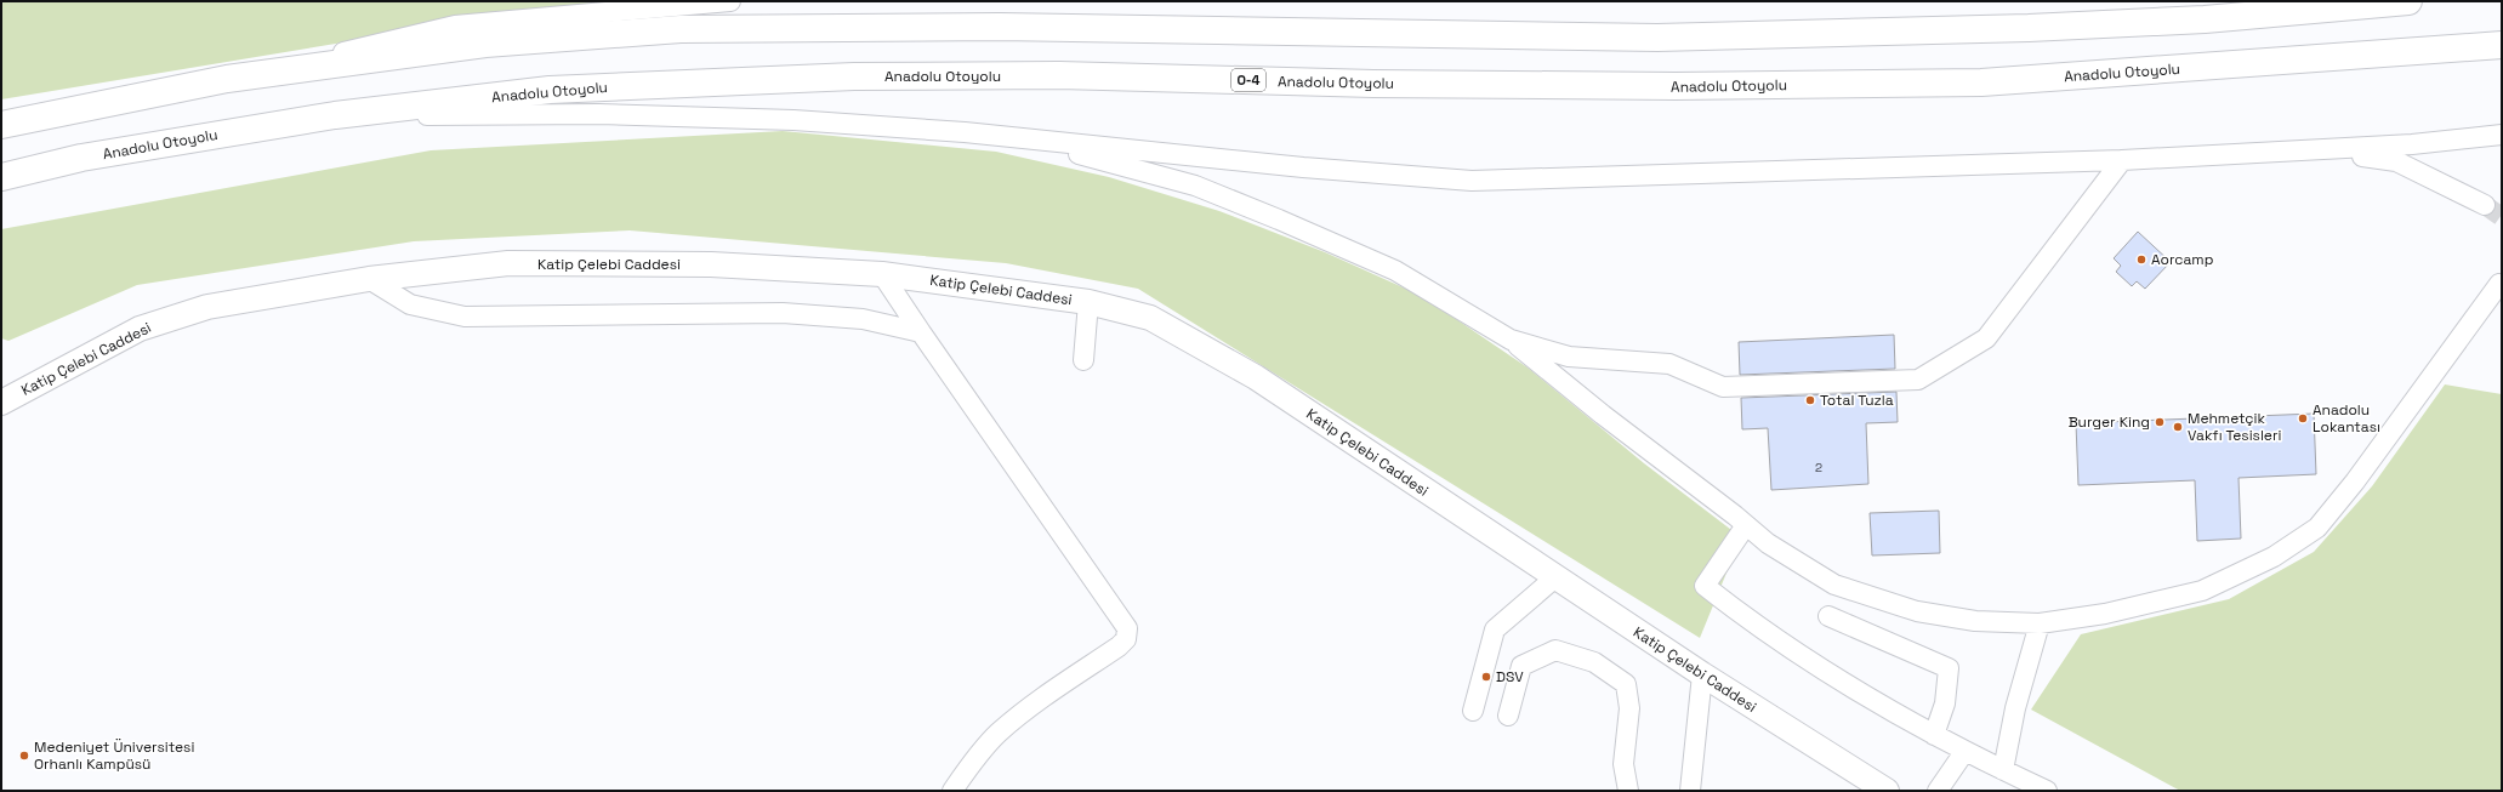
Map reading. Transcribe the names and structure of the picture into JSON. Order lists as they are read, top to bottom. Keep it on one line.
{"streets":{"highway":["Anadolu Otoyolu","O-4"],"main road":["Katip Çelebi Caddesi"]},"places":["Aorcamp","Total Tuzla","Anadolu Lokantası","Burger King","Mehmetçik Vakfı Tesisleri","DSV","Medeniyet Üniversitesi Orhanlı Kampüsü"],"house_numbers":["2"]}
